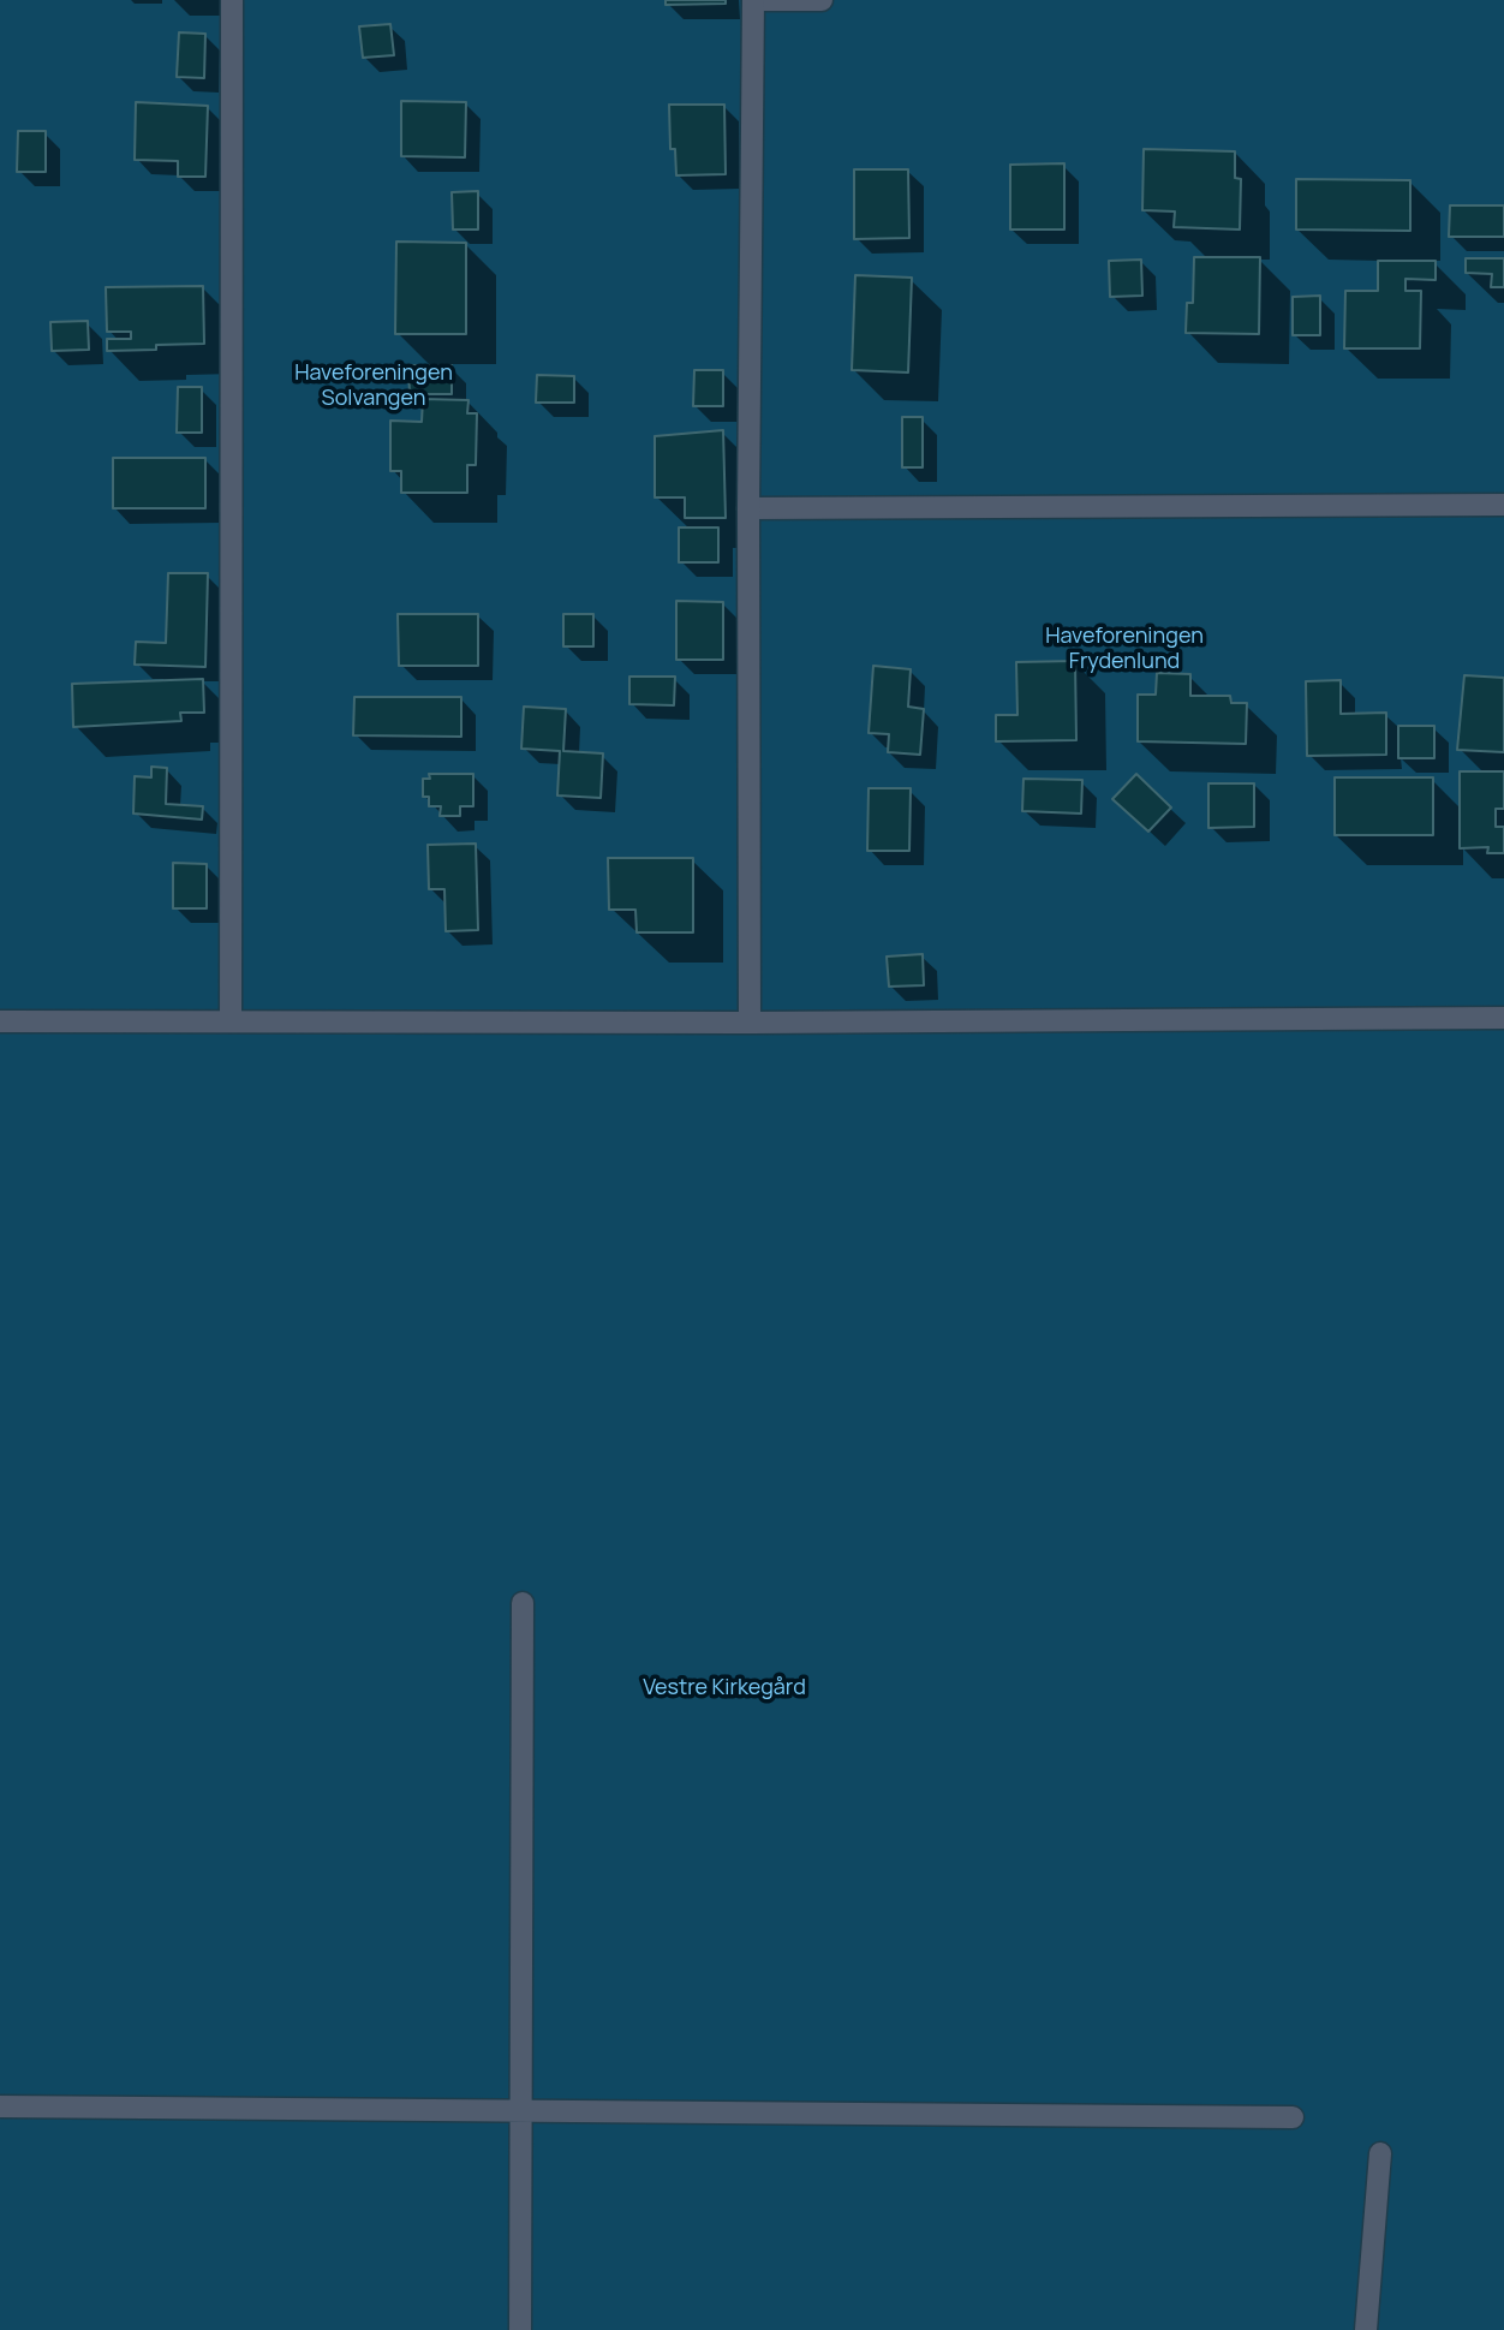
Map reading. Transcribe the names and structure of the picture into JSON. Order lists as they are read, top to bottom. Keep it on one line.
{"parks":["Haveforeningen Solvangen","Haveforeningen Frydenlund","Vestre Kirkegård"]}
